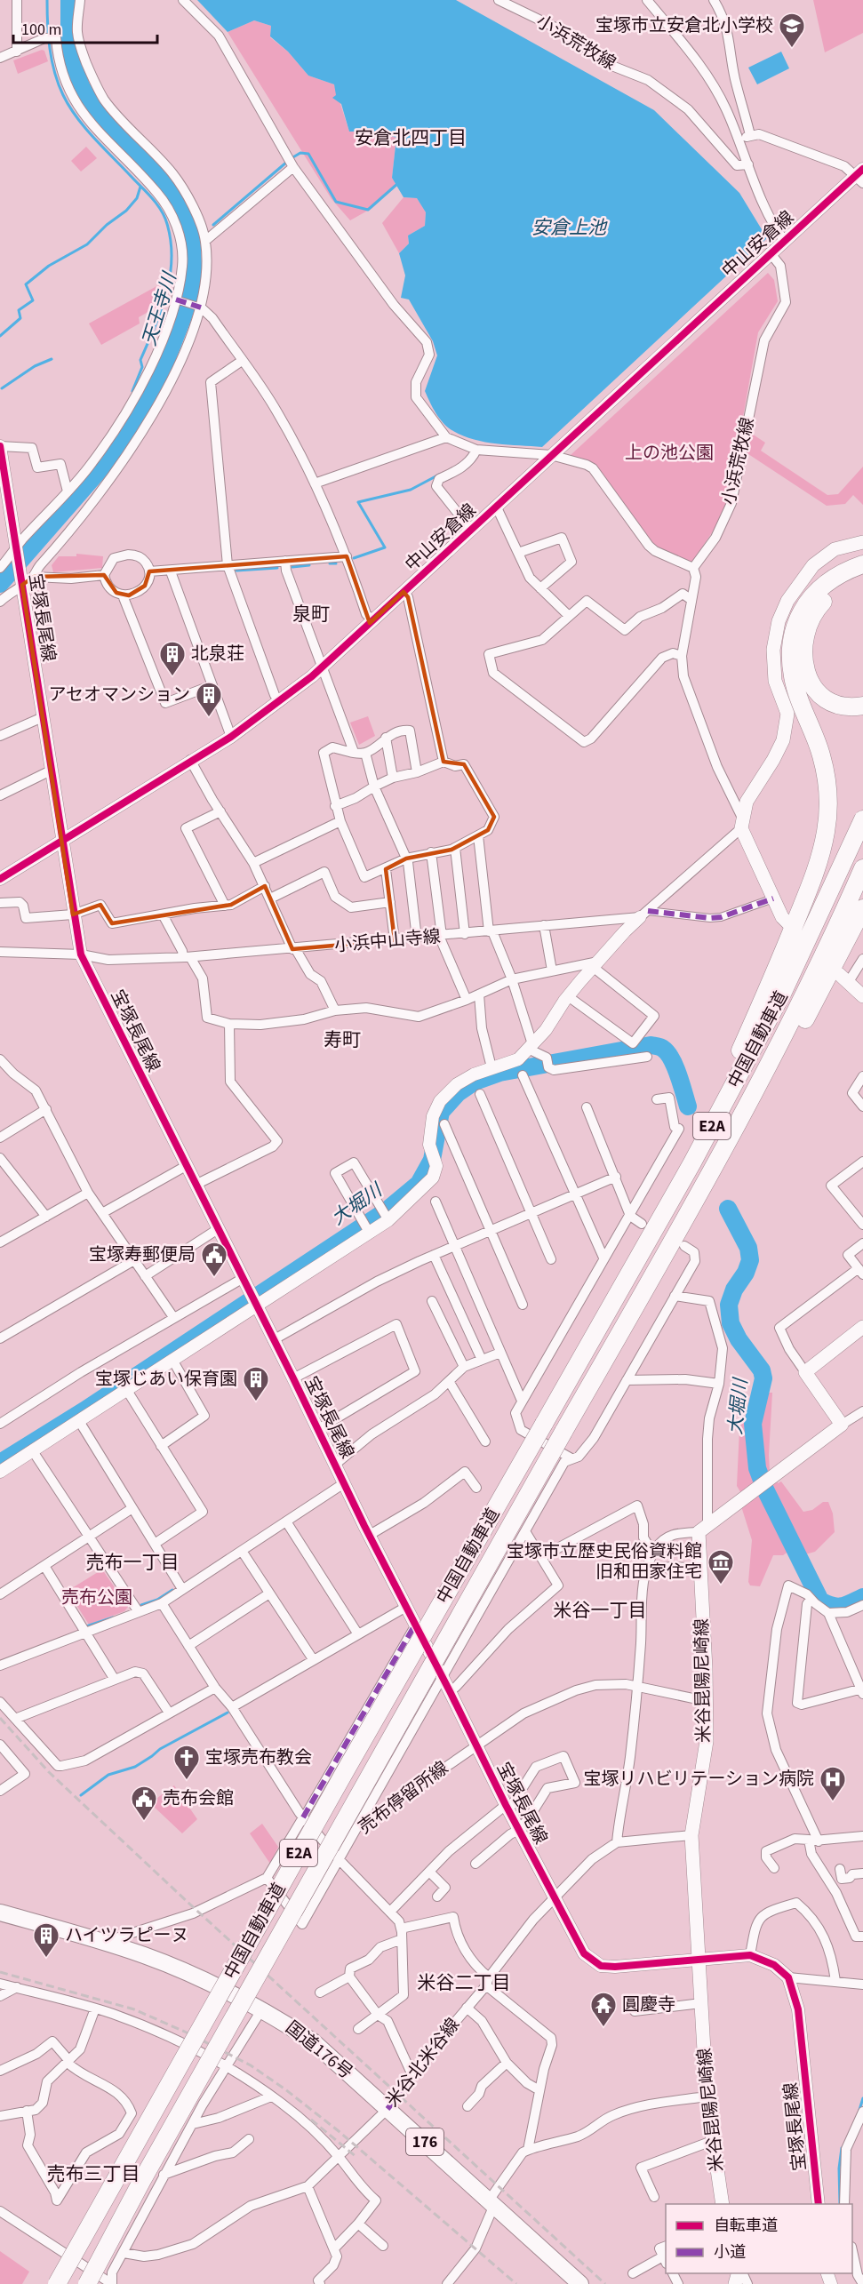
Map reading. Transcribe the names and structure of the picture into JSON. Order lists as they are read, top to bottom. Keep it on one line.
{"streets":{"highway":["中国自動車道","E2A","国道176号","176"],"main road":["米谷昆陽尼崎線"],"street":["小浜荒牧線","中山安倉線","宝塚長尾線","小浜中山寺線","売布停留所線","米谷北米谷線"]},"crossings":[["小浜荒牧線","中山安倉線"],["中山安倉線","宝塚長尾線"],["宝塚長尾線","小浜中山寺線"],["宝塚長尾線","米谷昆陽尼崎線"],["宝塚長尾線","売布停留所線"],["宝塚長尾線","米谷北米谷線"],["米谷昆陽尼崎線","売布停留所線"],["米谷昆陽尼崎線","米谷北米谷線"],["国道176号","米谷北米谷線"]],"districts":["安倉北四丁目","泉町","寿町","売布一丁目","米谷一丁目","米谷二丁目","売布三丁目"],"water":["安倉上池","天王寺川","大堀川"],"parks":["上の池公園","売布公園"],"places":{"school or university":["宝塚市立安倉北小学校"],"building":["北泉荘","アセオマンション","宝塚じあい保育園","ハイツラピーヌ"],"public building":["宝塚寿郵便局","売布会館"],"museum":["宝塚市立歴史民俗資料館 旧和田家住宅"],"church":["宝塚売布教会"],"hospital":["宝塚リハビリテーション病院"],"temple":["圓慶寺"]},"legend":["自転車道","小道"],"scale_bar":"100 m"}
